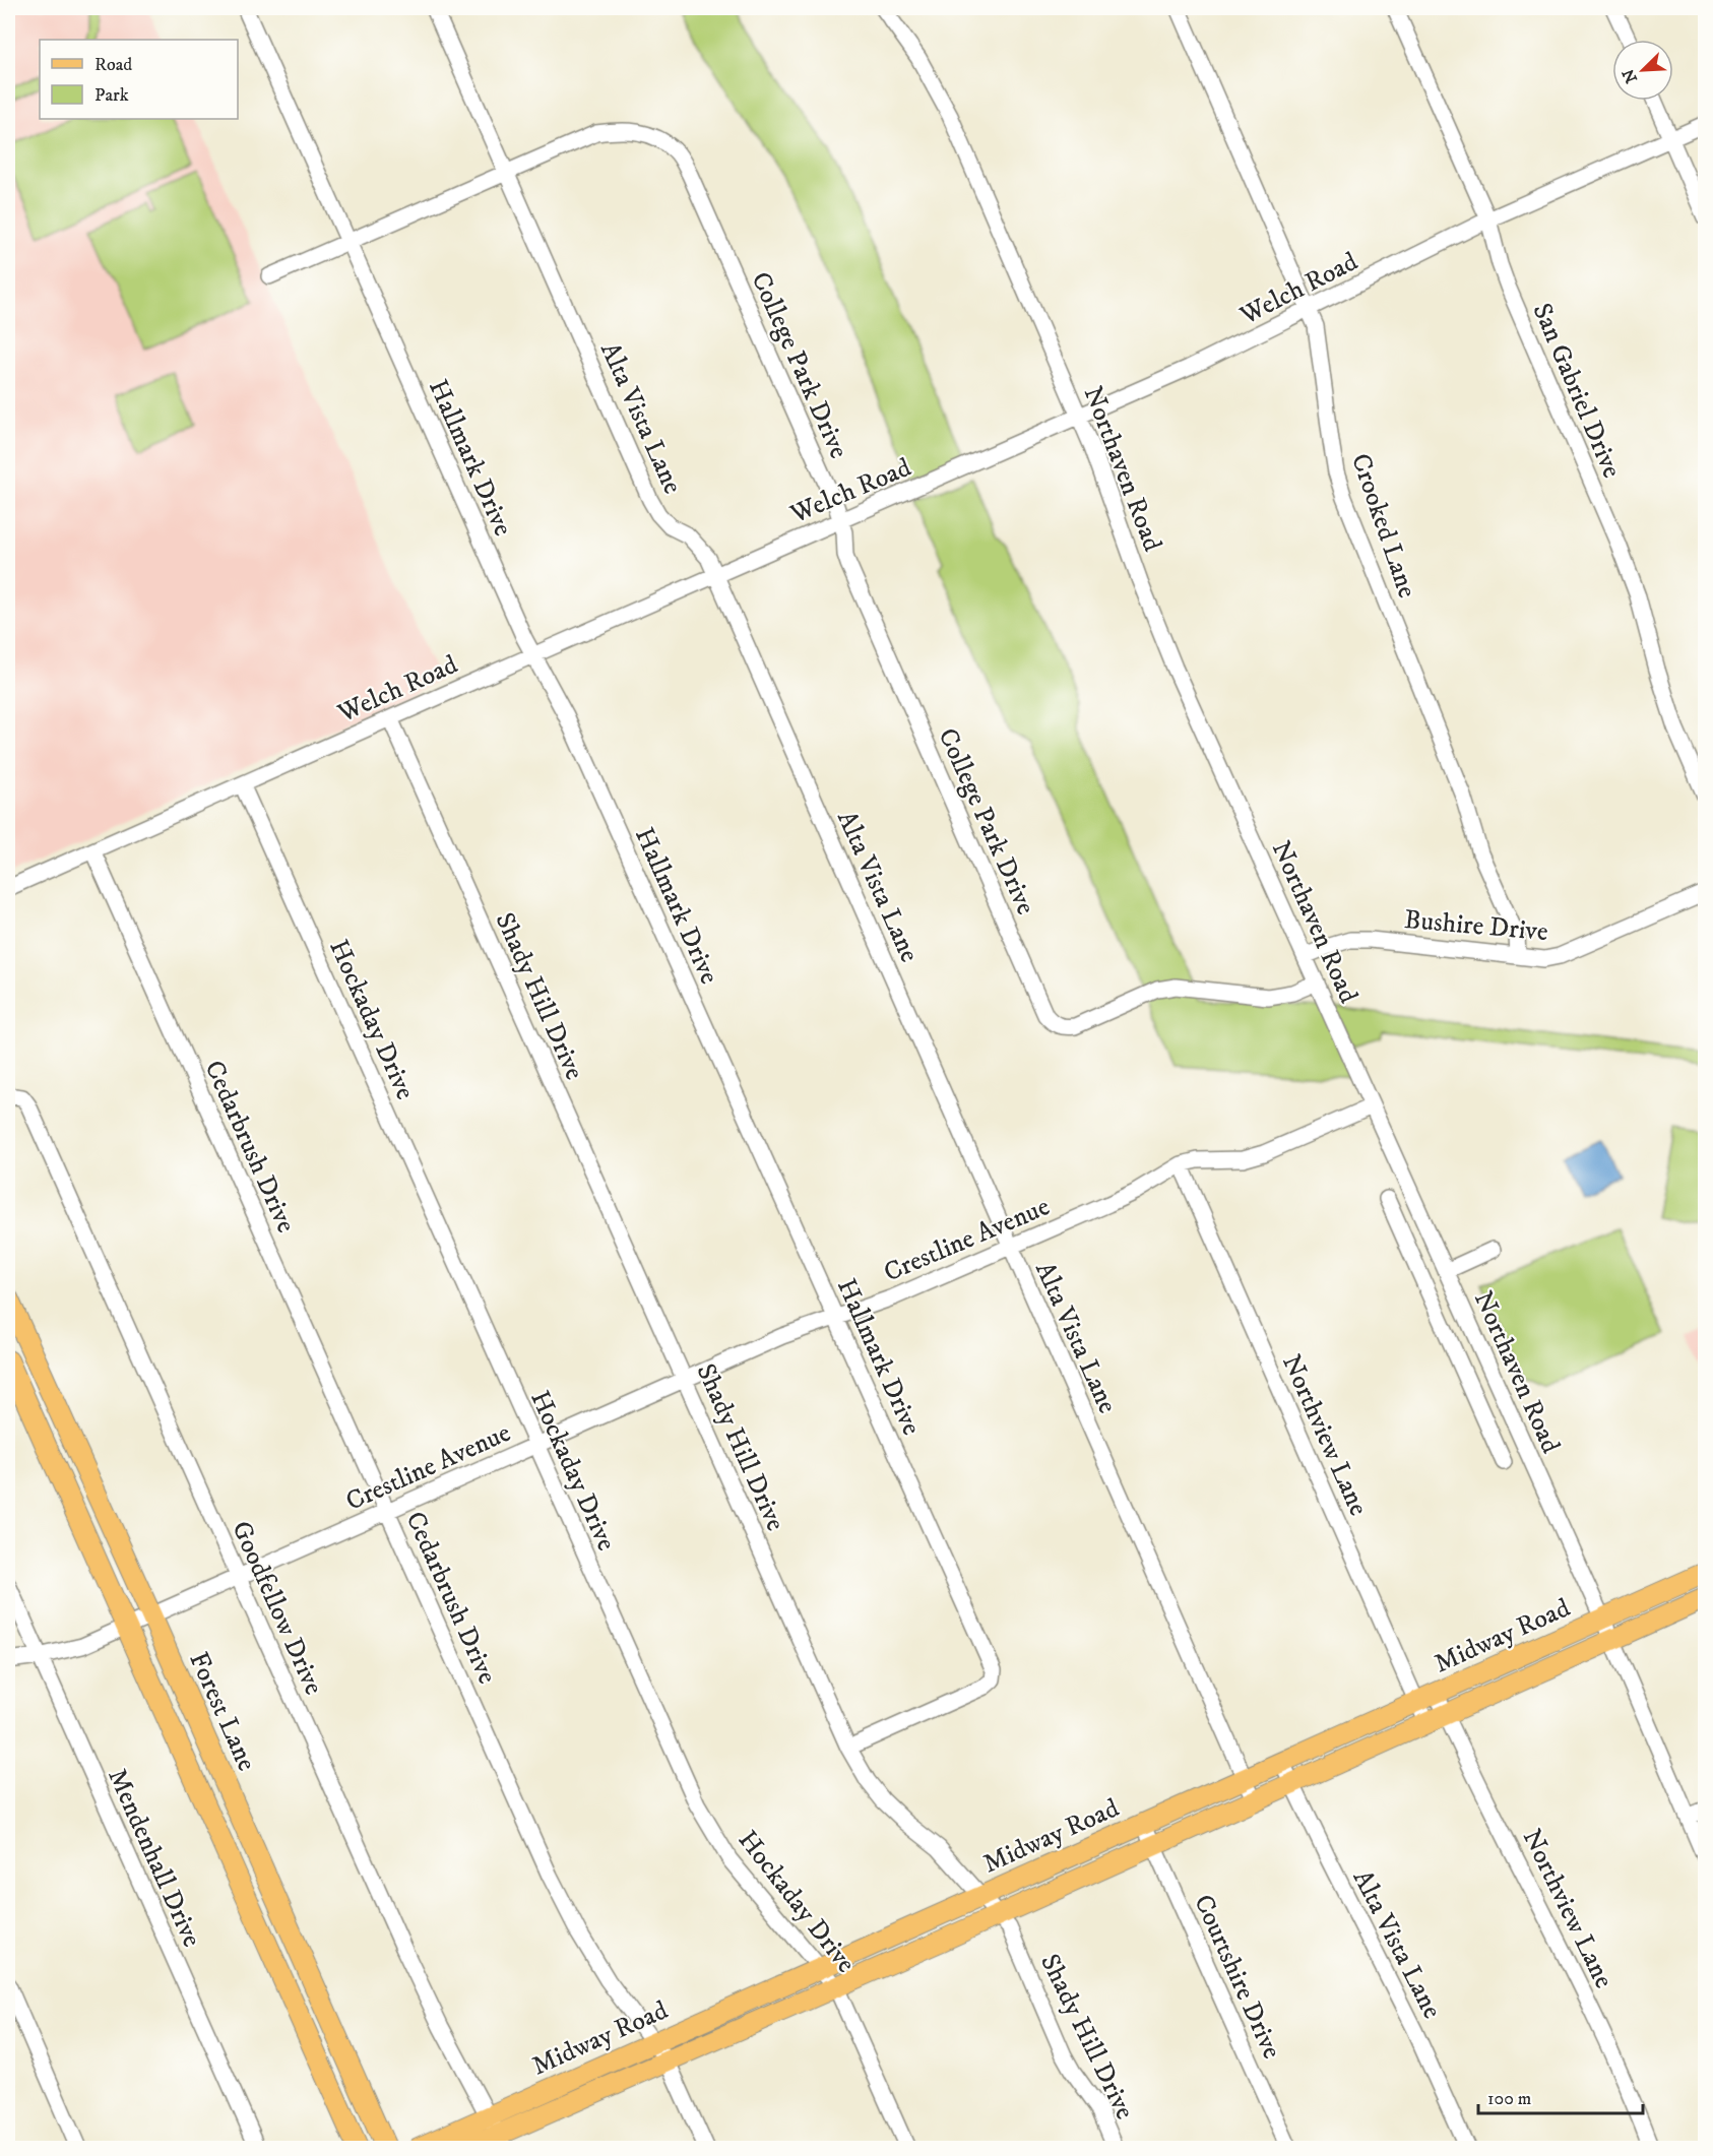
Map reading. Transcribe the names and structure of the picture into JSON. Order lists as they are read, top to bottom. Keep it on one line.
{"streets":{"main road":["Midway Road","Forest Lane"],"street":["Welch Road","College Park Drive","San Gabriel Drive","Alta Vista Lane","Hallmark Drive","Northaven Road","Crooked Lane","Bushire Drive","Shady Hill Drive","Hockaday Drive","Cedarbrush Drive","Crestline Avenue","Northview Lane","Goodfellow Drive","Mendenhall Drive","Courtshire Drive"]},"crossings":[["Welch Road","College Park Drive"],["Welch Road","San Gabriel Drive"],["Welch Road","Alta Vista Lane"],["Welch Road","Hallmark Drive"],["Welch Road","Northaven Road"],["Welch Road","Crooked Lane"],["Welch Road","Shady Hill Drive"],["Welch Road","Hockaday Drive"],["Welch Road","Cedarbrush Drive"],["College Park Drive","Alta Vista Lane"],["College Park Drive","Hallmark Drive"],["College Park Drive","Northaven Road"],["Alta Vista Lane","Crestline Avenue"],["Alta Vista Lane","Midway Road"],["Hallmark Drive","Shady Hill Drive"],["Hallmark Drive","Crestline Avenue"],["Northaven Road","Bushire Drive"],["Northaven Road","Crestline Avenue"],["Northaven Road","Midway Road"],["Crooked Lane","Bushire Drive"],["Shady Hill Drive","Crestline Avenue"],["Shady Hill Drive","Midway Road"],["Hockaday Drive","Crestline Avenue"],["Hockaday Drive","Midway Road"],["Cedarbrush Drive","Crestline Avenue"],["Cedarbrush Drive","Midway Road"],["Crestline Avenue","Northview Lane"],["Crestline Avenue","Goodfellow Drive"],["Crestline Avenue","Forest Lane"],["Crestline Avenue","Mendenhall Drive"],["Northview Lane","Midway Road"],["Goodfellow Drive","Midway Road"],["Midway Road","Courtshire Drive"]],"legend":["Road","Park"],"scale_bar":"100 m","north":"bottom left"}
